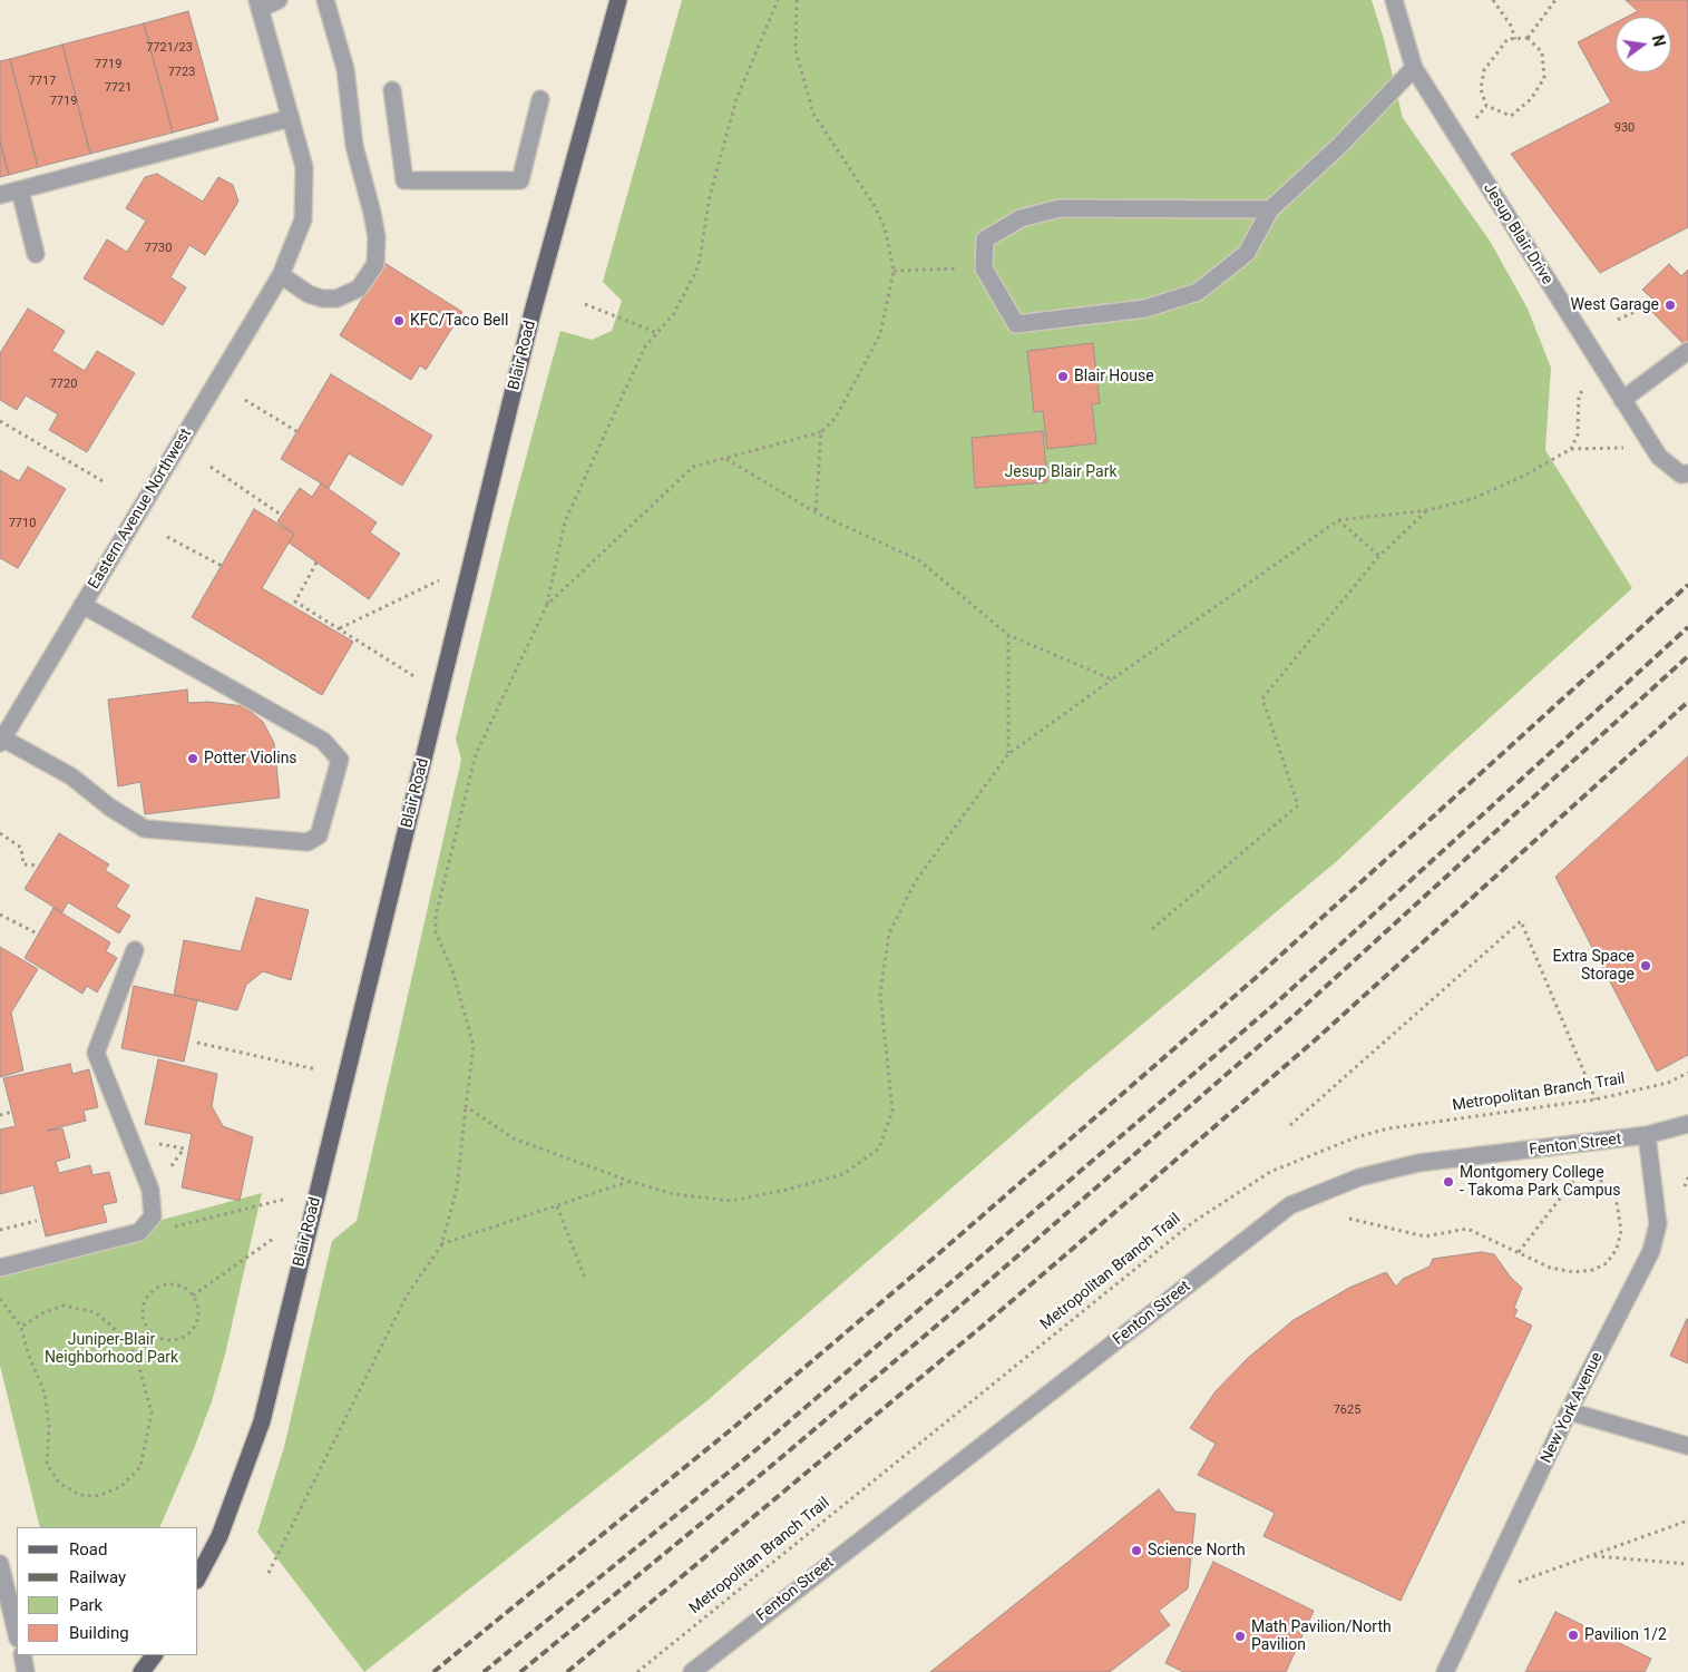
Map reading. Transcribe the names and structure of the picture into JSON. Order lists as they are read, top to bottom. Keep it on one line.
{"streets":{"main road":["Blair Road"],"street":["Jesup Blair Drive","Eastern Avenue Northwest","Fenton Street","New York Avenue"],"path":["Metropolitan Branch Trail"]},"crossings":[["Fenton Street","New York Avenue"]],"parks":["Jesup Blair Park","Juniper-Blair Neighborhood Park"],"places":["West Garage","KFC/Taco Bell","Blair House","Potter Violins","Extra Space Storage","Montgomery College - Takoma Park Campus","Science North","Pavilion 1/2","Math Pavilion/North Pavilion"],"house_numbers":["7721/23","7719","7723","7717","7721","7719","930","7730","7720","7710","7625"],"legend":["Road","Railway","Park","Building"],"north":"right"}
